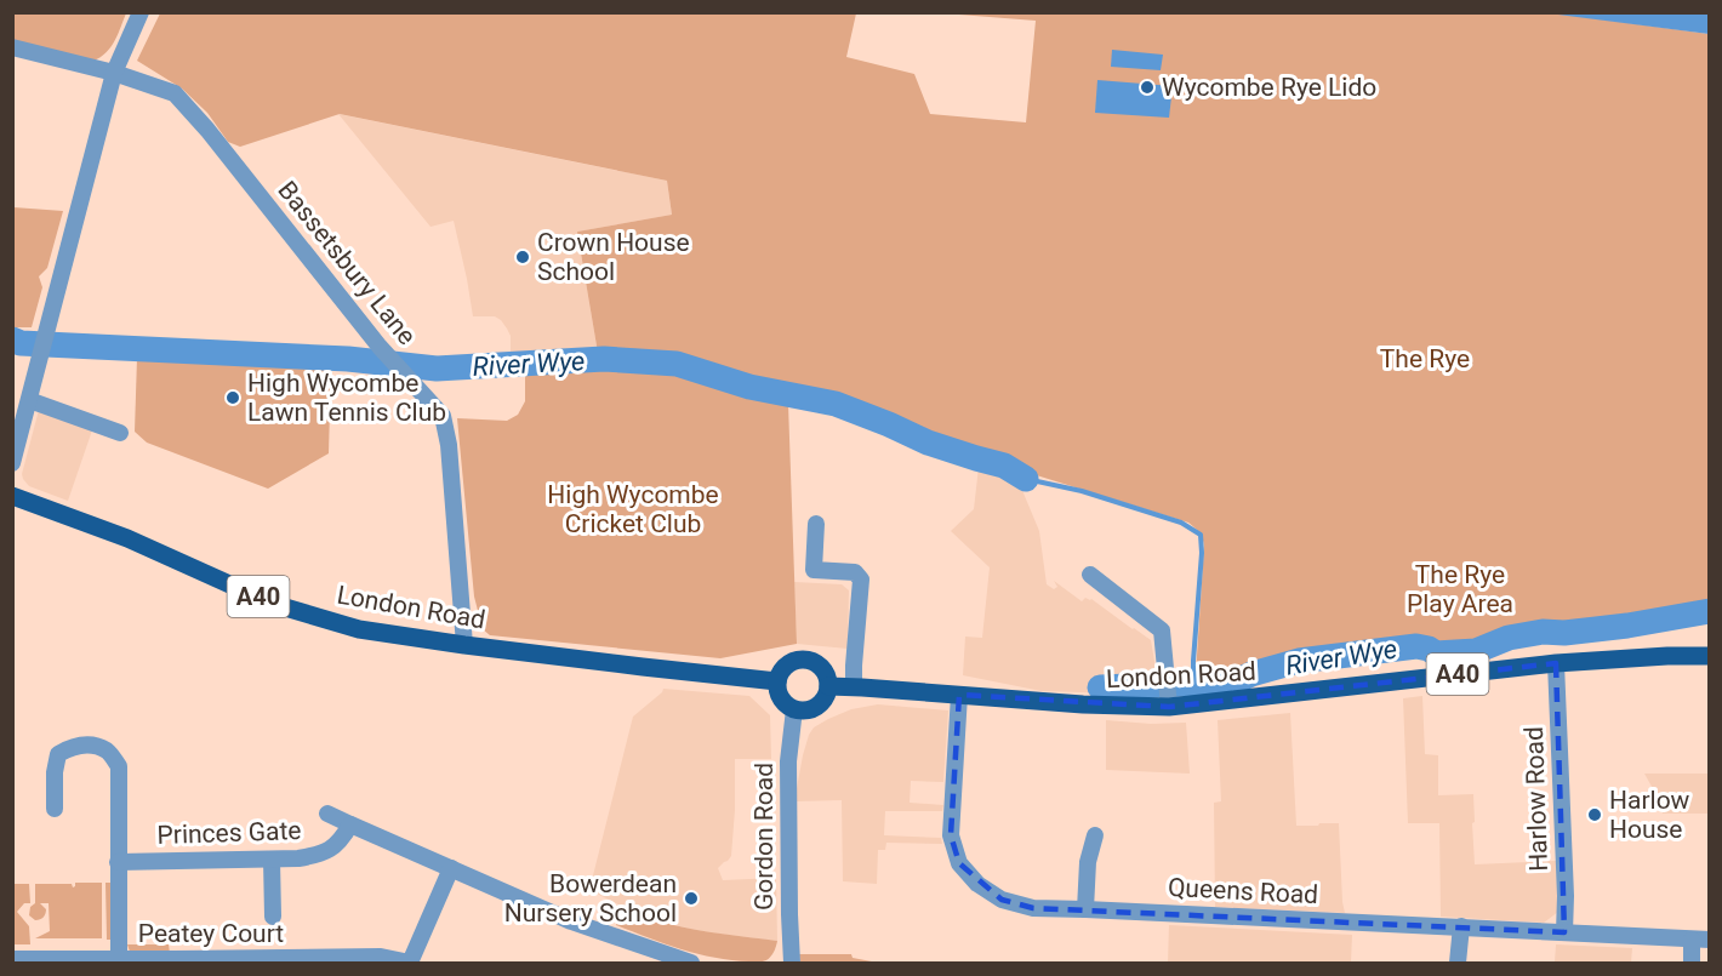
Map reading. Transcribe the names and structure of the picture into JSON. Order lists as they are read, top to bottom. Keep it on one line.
{"streets":{"main road":["A40","London Road"],"street":["Bassetsbury Lane","Harlow Road","Princes Gate","Gordon Road","Queens Road","Peatey Court"]},"crossings":[["Bassetsbury Lane","London Road"],["London Road","Harlow Road"],["London Road","Gordon Road"],["London Road","Queens Road"],["Harlow Road","Queens Road"]],"water":["River Wye"],"parks":["The Rye","High Wycombe Cricket Club","The Rye Play Area"],"places":["Wycombe Rye Lido","Crown House School","High Wycombe Lawn Tennis Club","Harlow House","Bowerdean Nursery School"]}
